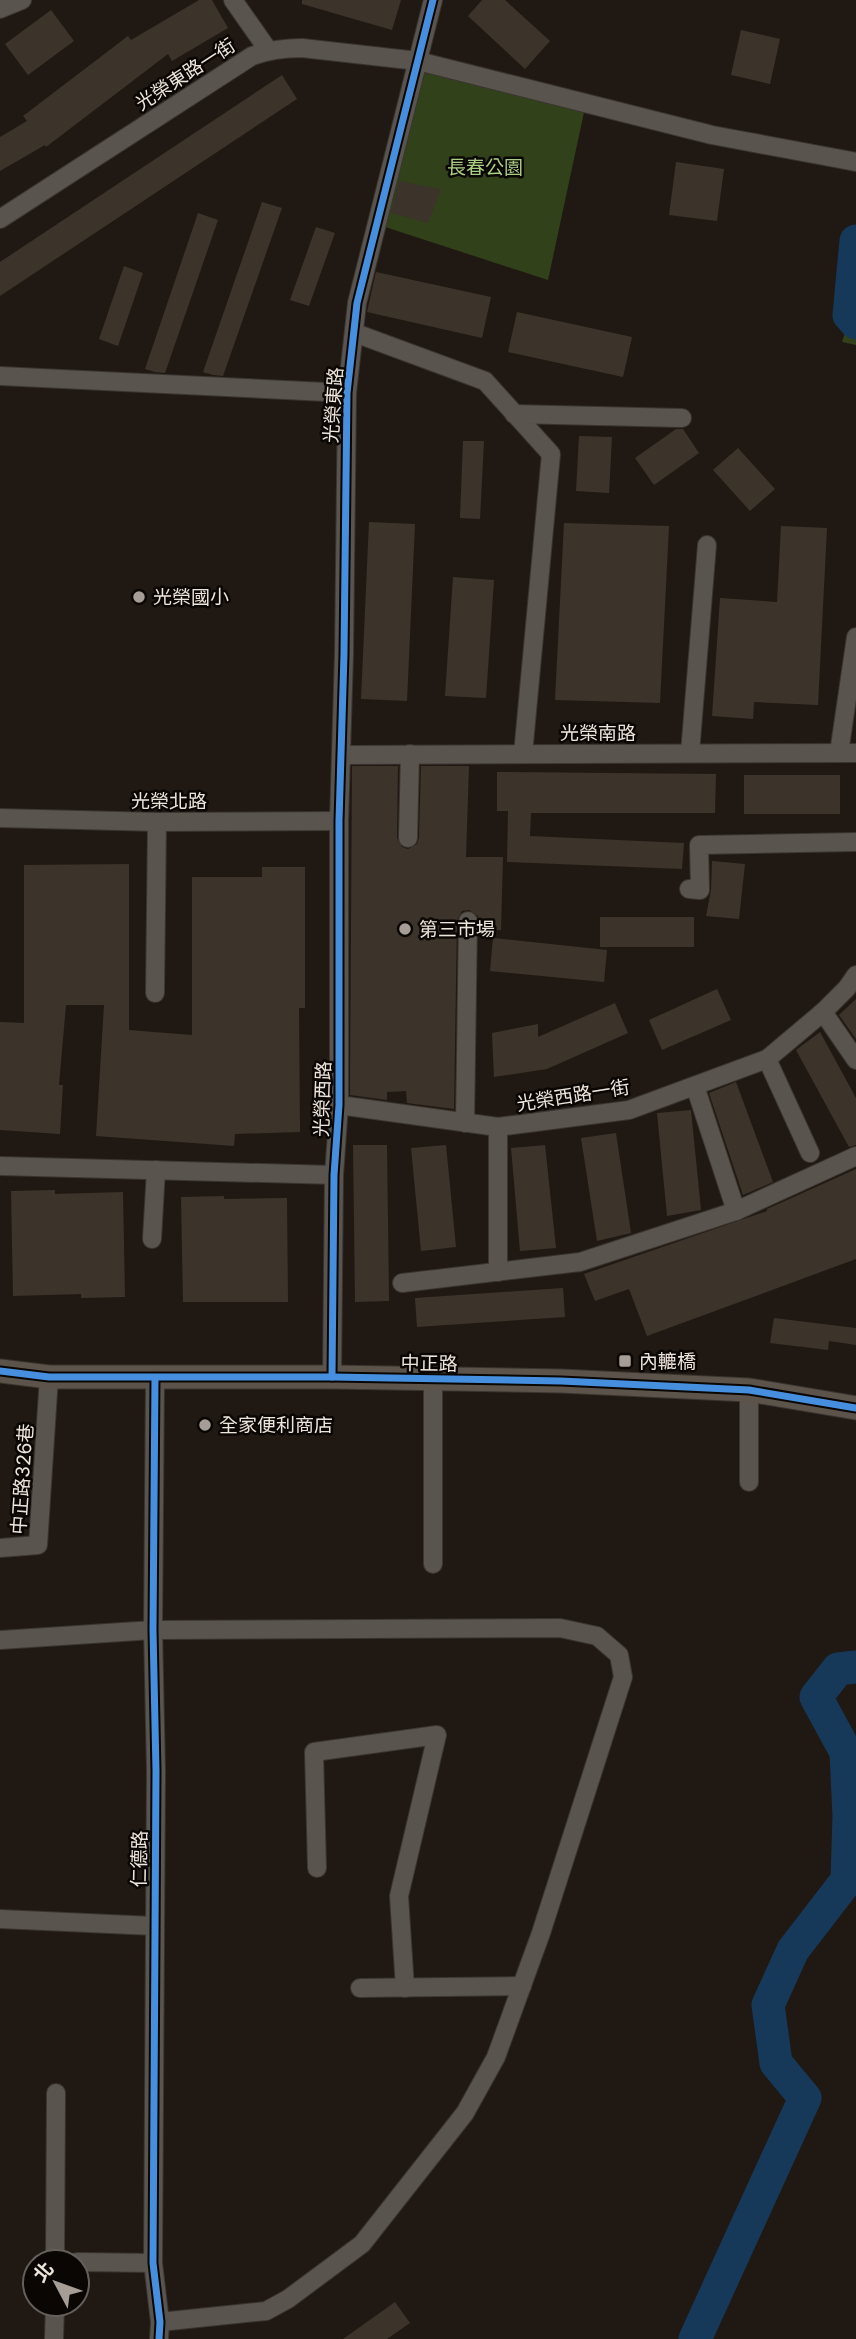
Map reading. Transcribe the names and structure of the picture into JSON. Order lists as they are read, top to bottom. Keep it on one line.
{"streets":{"main road":["中正路"],"street":["光榮東路一街","光榮東路","光榮南路","光榮北路","光榮西路一街","光榮西路","中正路326巷","仁德路"]},"crossings":[["光榮東路一街","光榮東路"],["光榮東路","光榮南路"],["光榮東路","光榮北路"],["光榮東路","光榮西路"],["光榮北路","光榮西路"],["光榮西路一街","光榮西路"],["光榮西路","中正路"],["中正路","中正路326巷"],["中正路","仁德路"]],"parks":["長春公園"],"places":{"other":["光榮國小","第三市場","全家便利商店"],"transit":["內轆橋"]},"north":"top left"}
